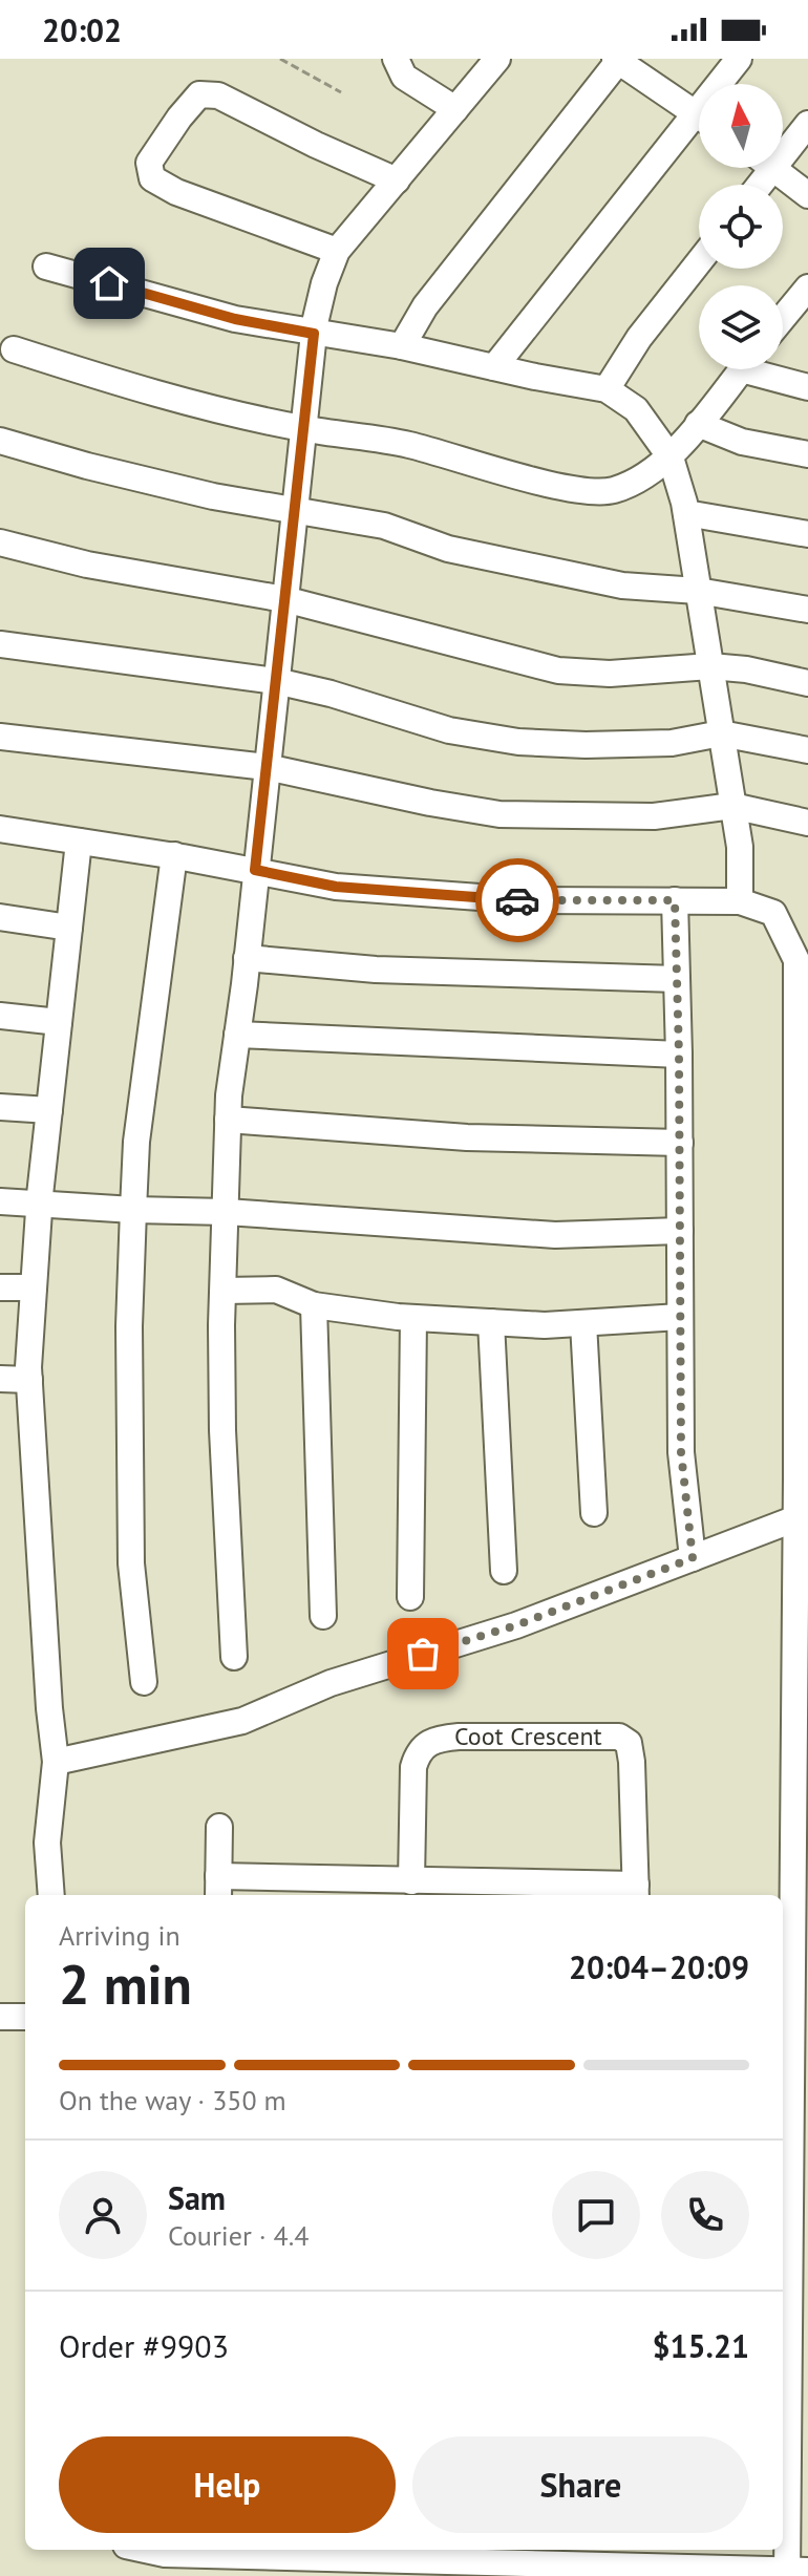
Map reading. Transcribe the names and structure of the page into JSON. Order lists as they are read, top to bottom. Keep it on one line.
{"streets":{"street":["Coot Crescent"]},"north":"top","page":{"status":"20:02","heading":["2 min","Arriving in","20:04–20:09"],"panel":["Sam","Courier · 4.4","Order #9903","$15.21"],"bar":"On the way · 350 m","buttons":["Help","Share"]}}
